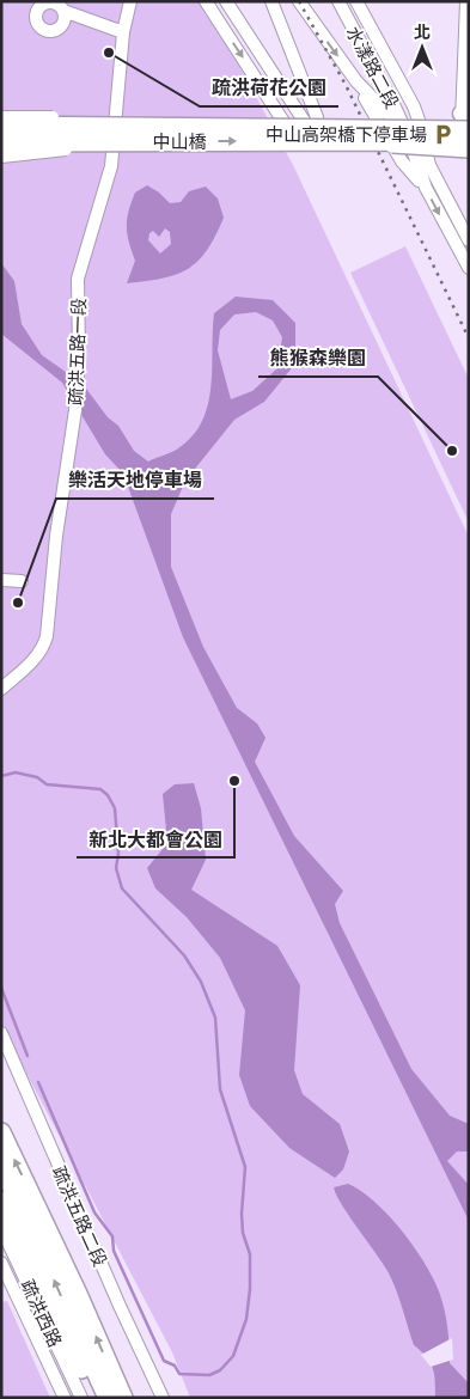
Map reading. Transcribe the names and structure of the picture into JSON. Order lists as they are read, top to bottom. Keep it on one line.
{"streets":{"highway":["中山橋"],"street":["水漾路二段","疏洪五路一段","疏洪五路二段","疏洪西路"]},"places":{"other":["疏洪荷花公園","熊猴森樂園","樂活天地停車場","新北大都會公園"],"parking":["中山高架橋下停車場"]},"north":"top"}
